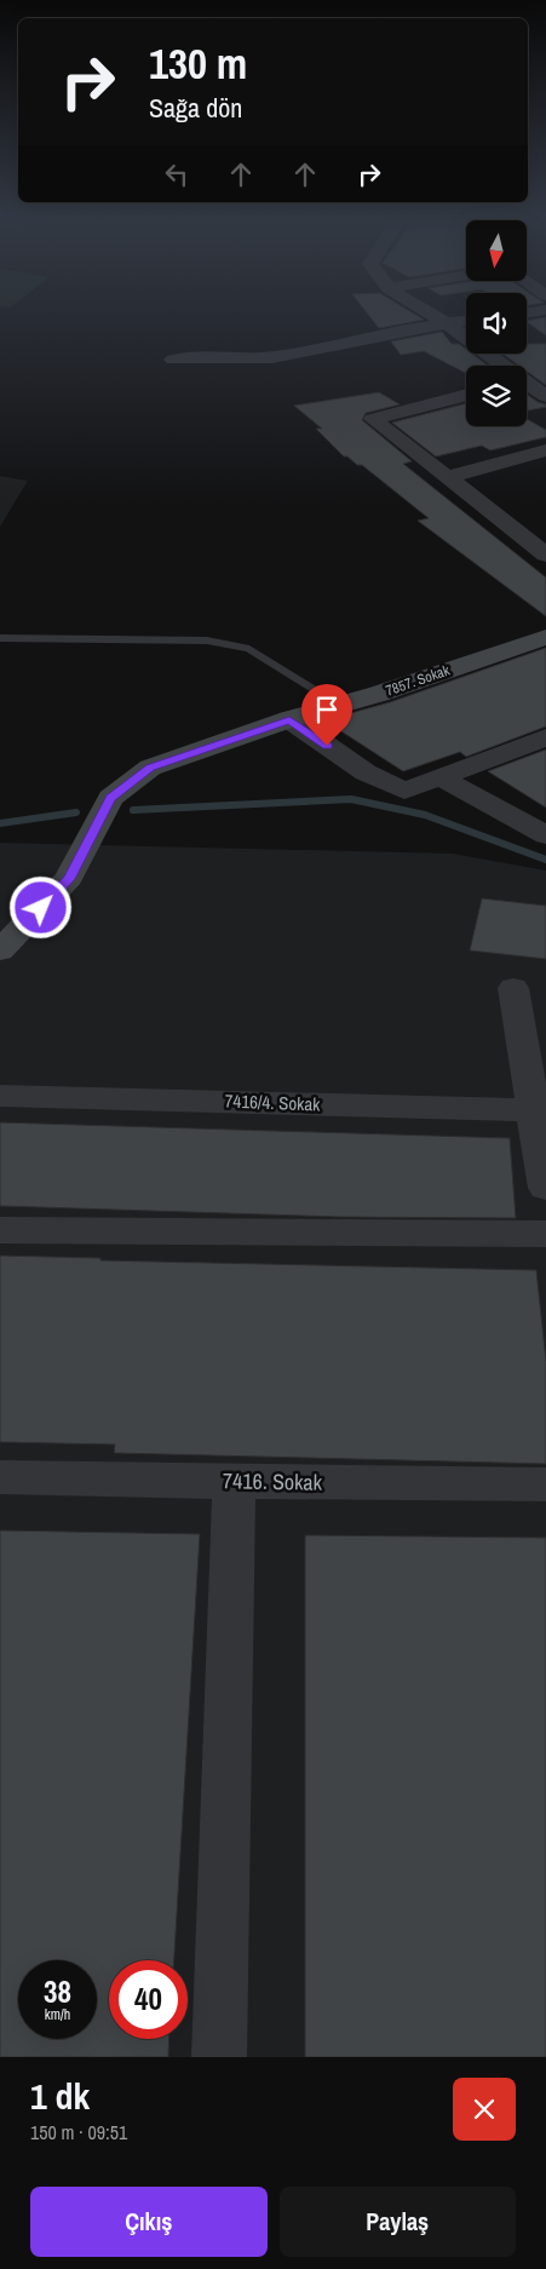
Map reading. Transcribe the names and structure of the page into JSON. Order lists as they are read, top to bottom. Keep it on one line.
{"streets":{"street":["7857. Sokak","7416/4. Sokak","7416. Sokak"]},"north":"bottom","page":{"turn":["130 m","Sağa dön"],"speed":"38 km/h","limit":"40","heading":["1 dk","150 m · 09:51"],"buttons":["Çıkış","Paylaş"]}}
